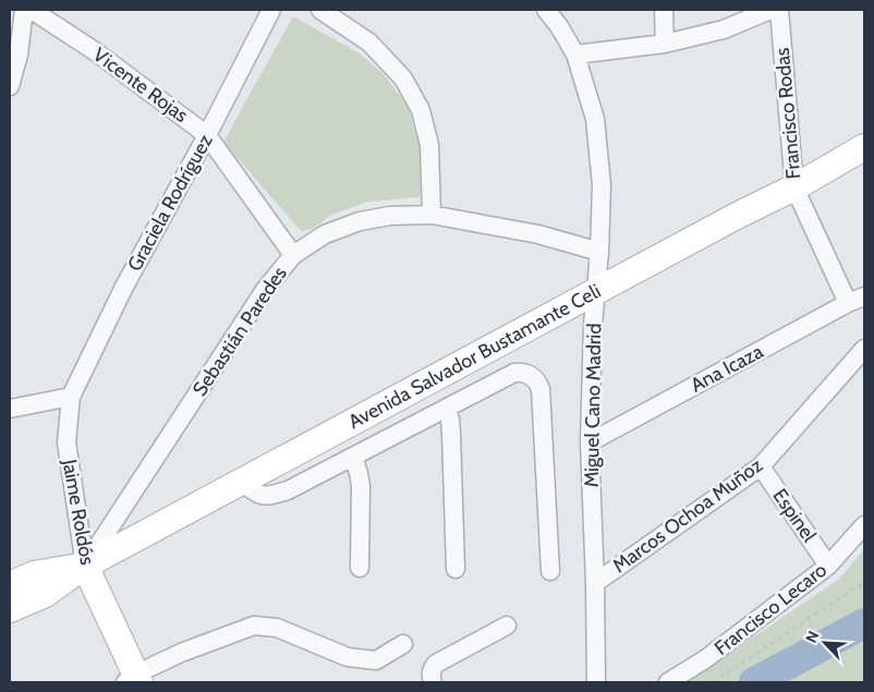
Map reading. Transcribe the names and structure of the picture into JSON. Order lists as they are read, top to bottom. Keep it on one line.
{"streets":{"main road":["Avenida Salvador Bustamante Celi","Jaime Roldós"],"street":["Vicente Rojas","Francisco Rodas","Graciela Rodríguez","Sebastián Paredes","Ana Icaza","Miguel Cano Madrid","Marcos Ochoa Muñoz","Espinel","Francisco Lecaro"]},"crossings":[["Vicente Rojas","Graciela Rodríguez"],["Vicente Rojas","Sebastián Paredes"],["Francisco Rodas","Avenida Salvador Bustamante Celi"],["Francisco Rodas","Ana Icaza"],["Graciela Rodríguez","Jaime Roldós"],["Sebastián Paredes","Avenida Salvador Bustamante Celi"],["Sebastián Paredes","Miguel Cano Madrid"],["Sebastián Paredes","Jaime Roldós"],["Avenida Salvador Bustamante Celi","Miguel Cano Madrid"],["Avenida Salvador Bustamante Celi","Jaime Roldós"],["Ana Icaza","Miguel Cano Madrid"],["Miguel Cano Madrid","Marcos Ochoa Muñoz"],["Marcos Ochoa Muñoz","Espinel"],["Espinel","Francisco Lecaro"]],"north":"top left"}
